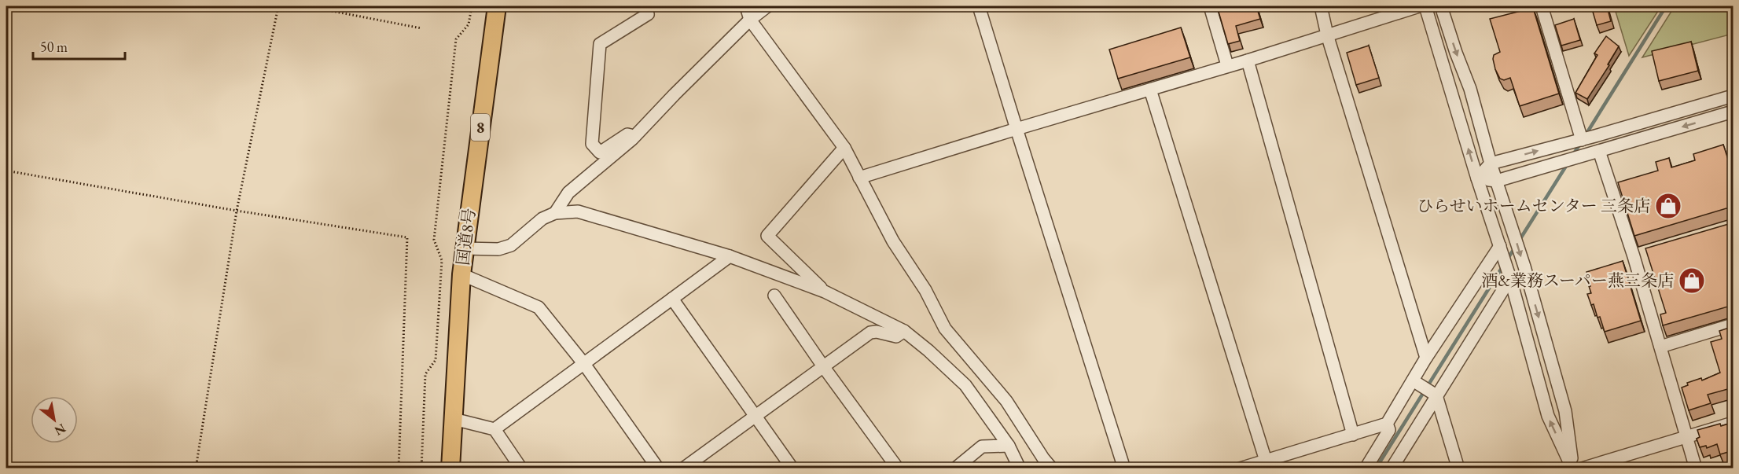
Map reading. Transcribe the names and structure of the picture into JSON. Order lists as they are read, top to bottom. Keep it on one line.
{"streets":{"highway":["8","国道8号"]},"places":{"shop":["ひらせいホームセンター 三条店","酒&業務スーパー燕三条店"]},"scale_bar":"50 m","north":"bottom right"}
